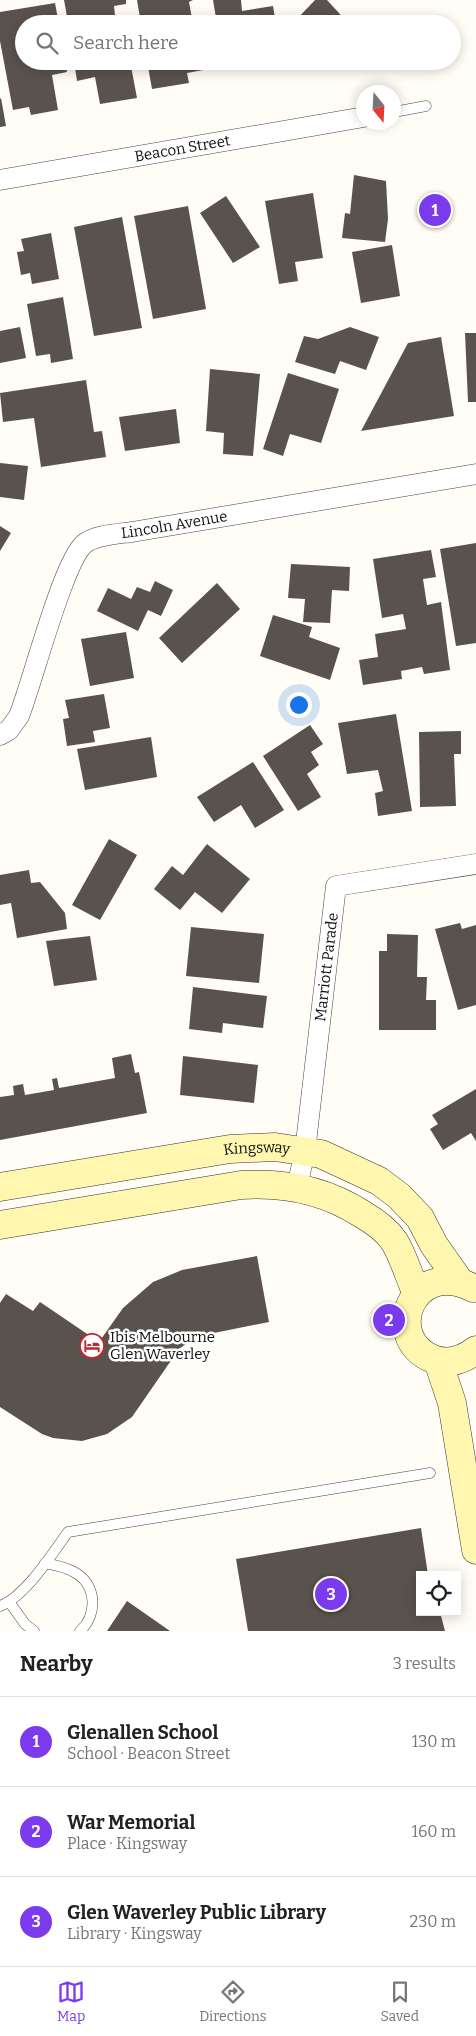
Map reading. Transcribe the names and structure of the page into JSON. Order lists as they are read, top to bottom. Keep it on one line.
{"streets":{"street":["Beacon Street","Lincoln Avenue","Marriott Parade","Kingsway"]},"crossings":[["Marriott Parade","Kingsway"]],"places":{"hotel":["Ibis Melbourne Glen Waverley"]},"north":"bottom","page":{"search":"Search here","pins":["1","2","3"],"heading":["Nearby","3 results"],"list":[{"mark":"1","name":"Glenallen School","note":"School · Beacon Street","value":"130 m"},{"mark":"2","name":"War Memorial","note":"Place · Kingsway","value":"160 m"},{"mark":"3","name":"Glen Waverley Public Library","note":"Library · Kingsway","value":"230 m"}],"nav":["Map","Directions","Saved"]}}
